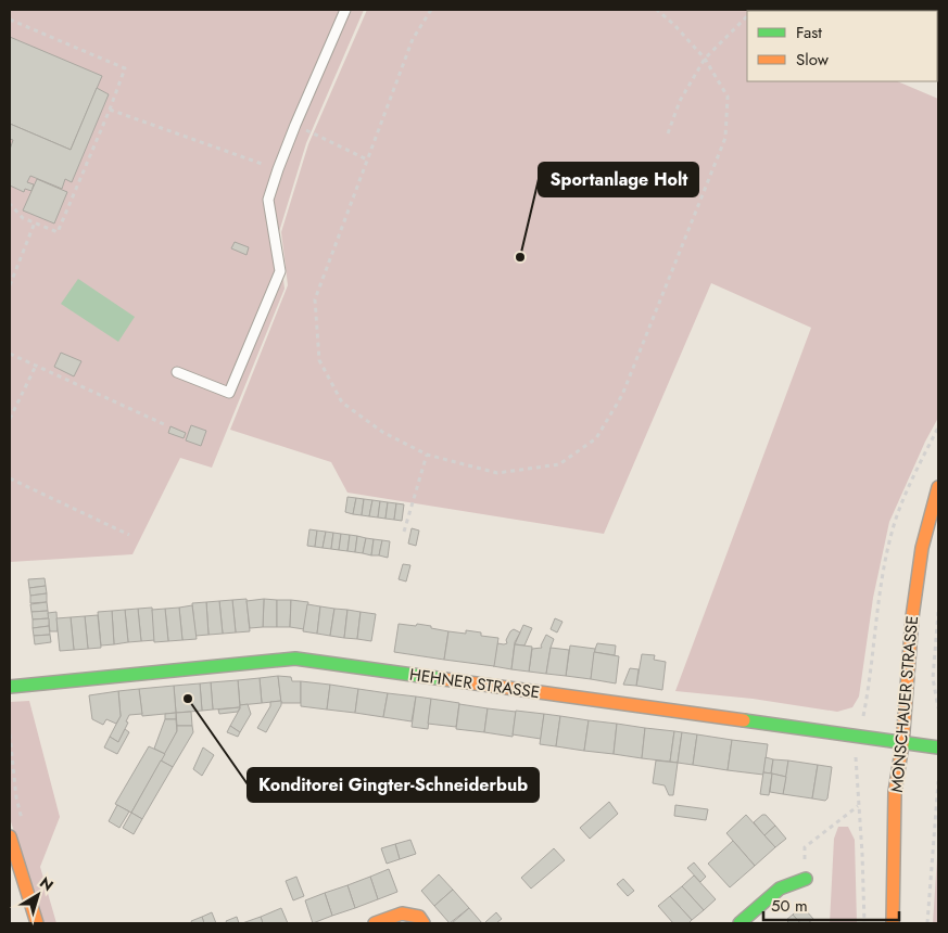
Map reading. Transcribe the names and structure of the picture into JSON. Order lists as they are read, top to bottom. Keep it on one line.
{"streets":{"street":["HEHNER STRASSE","MONSCHAUER STRASSE"]},"crossings":[["HEHNER STRASSE","MONSCHAUER STRASSE"]],"places":["Sportanlage Holt","Konditorei Gingter-Schneiderbub"],"legend":["Fast","Slow"],"scale_bar":"50 m","north":"top right"}
